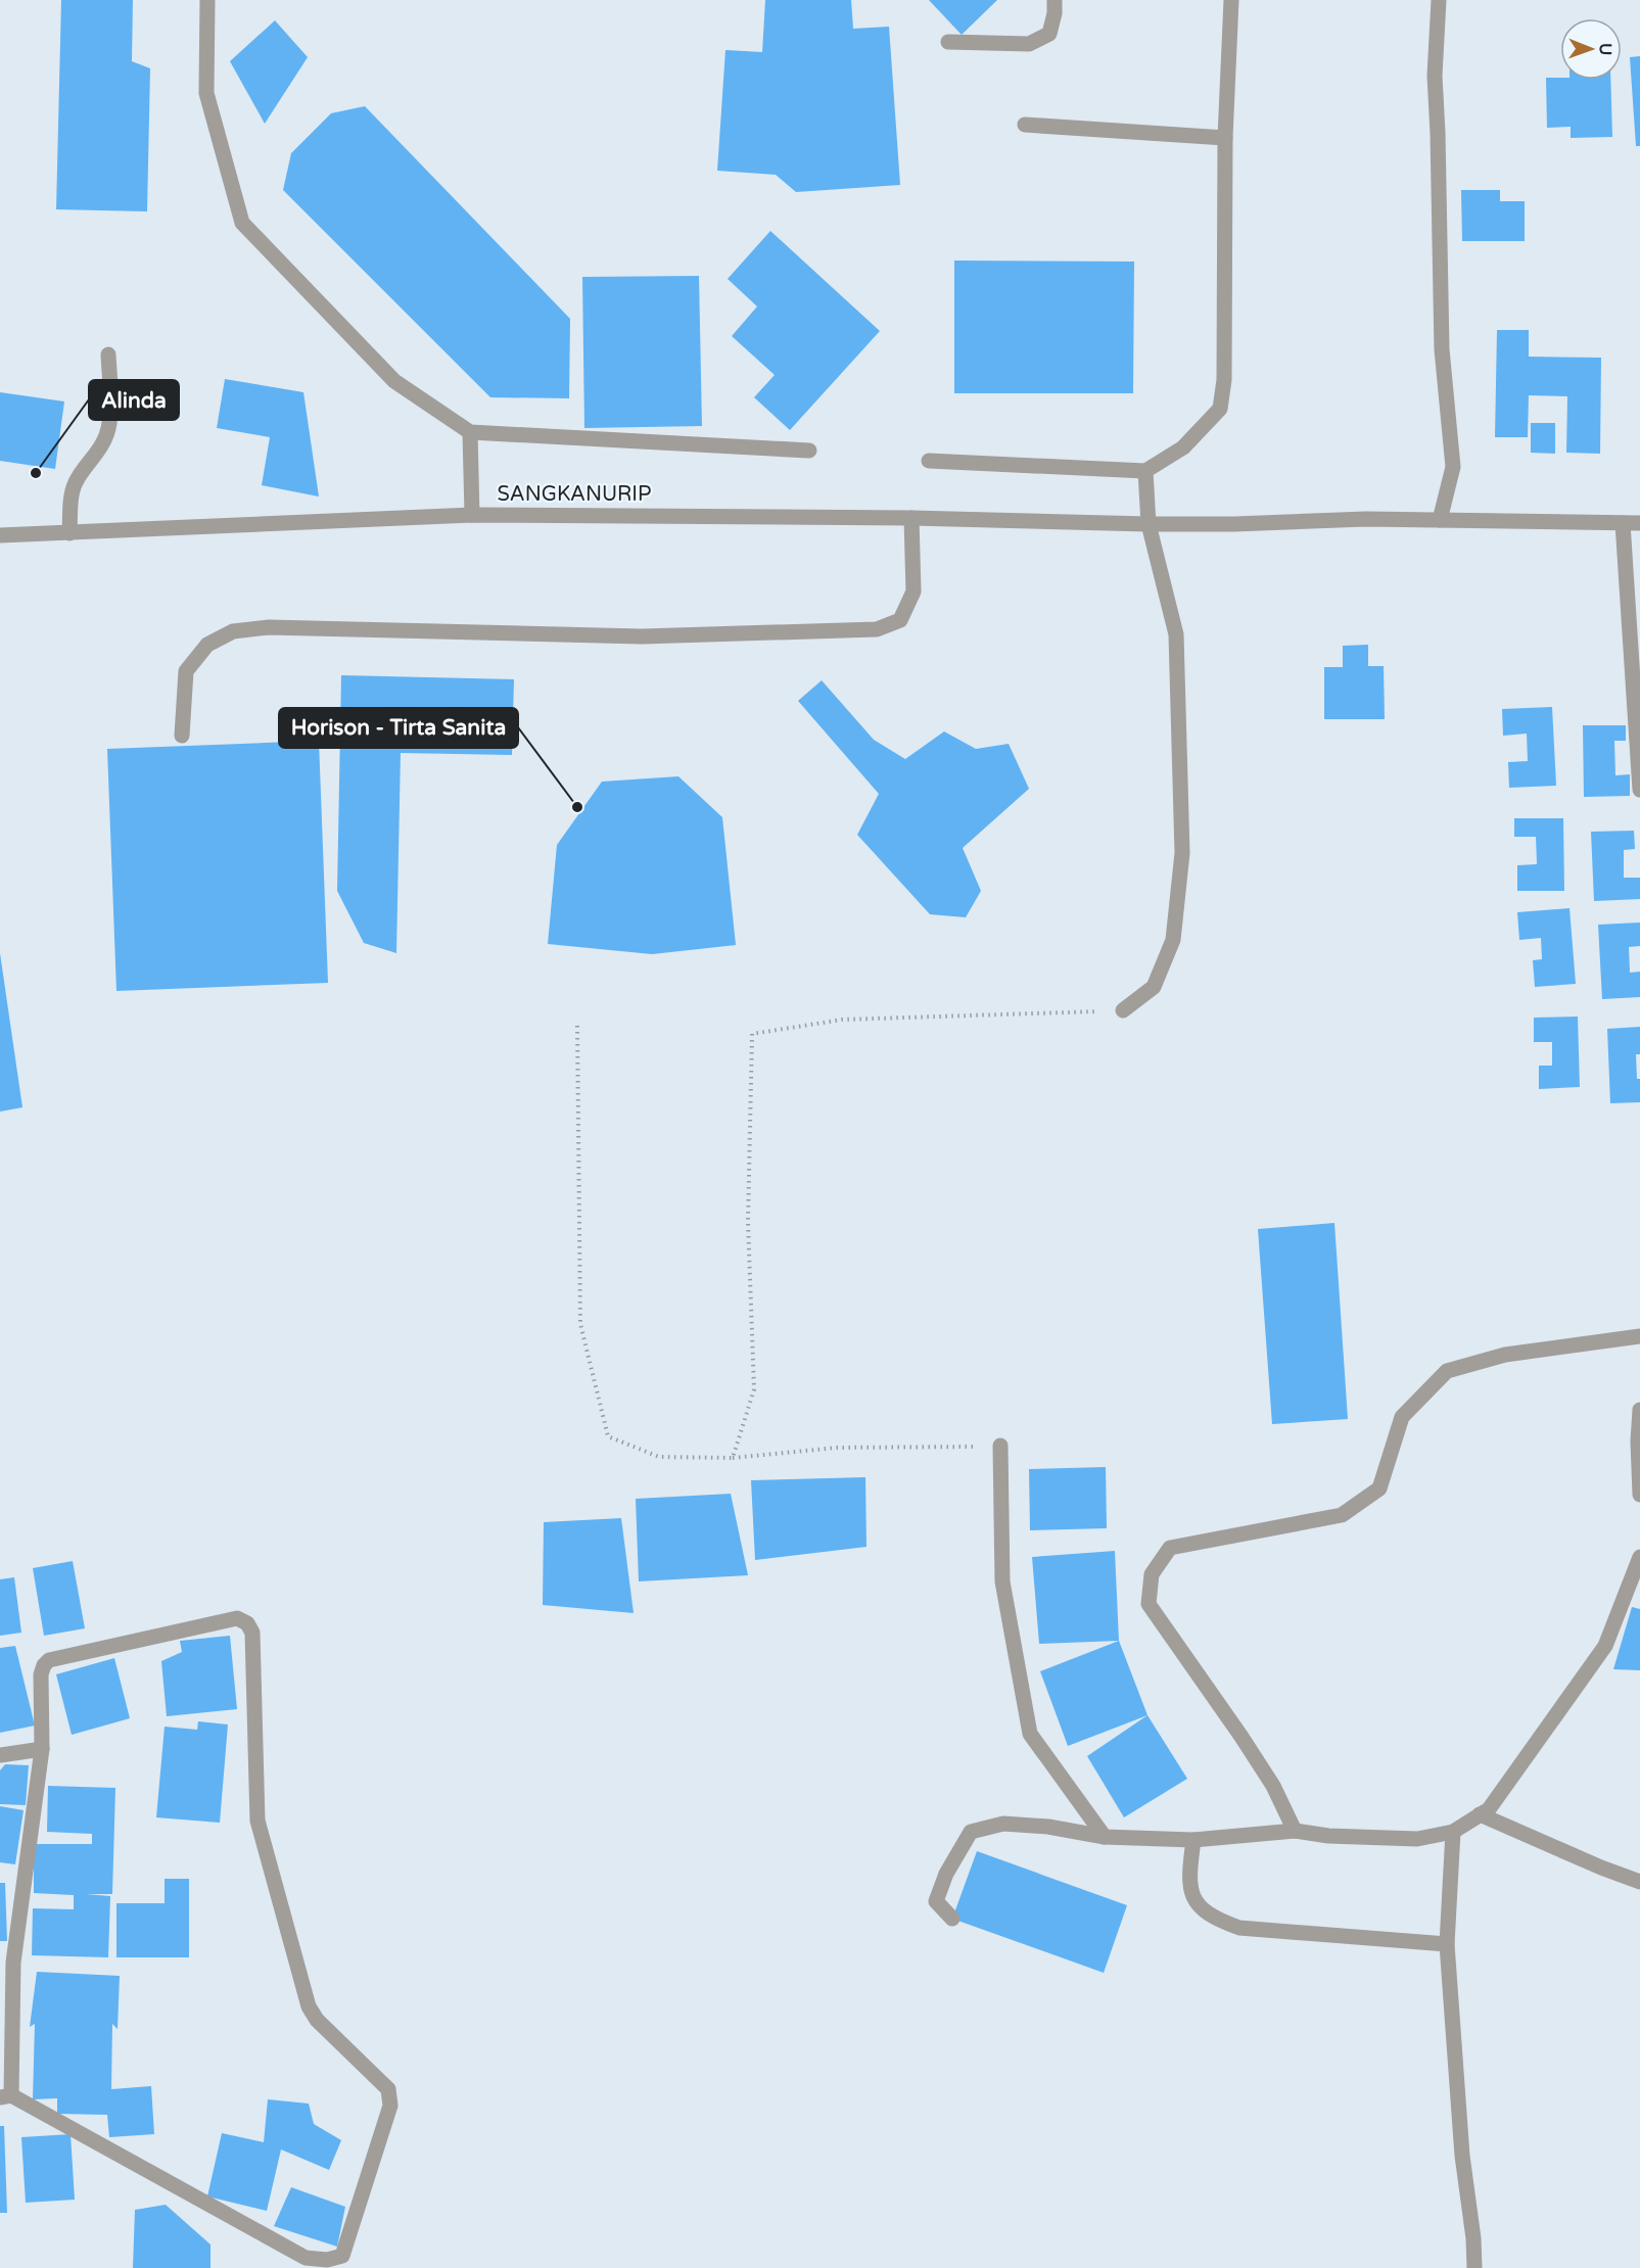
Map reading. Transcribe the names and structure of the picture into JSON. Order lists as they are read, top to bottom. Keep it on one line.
{"streets":{"street":["SANGKANURIP"]},"places":["Alinda","Horison - Tirta Sanita"],"north":"right"}
